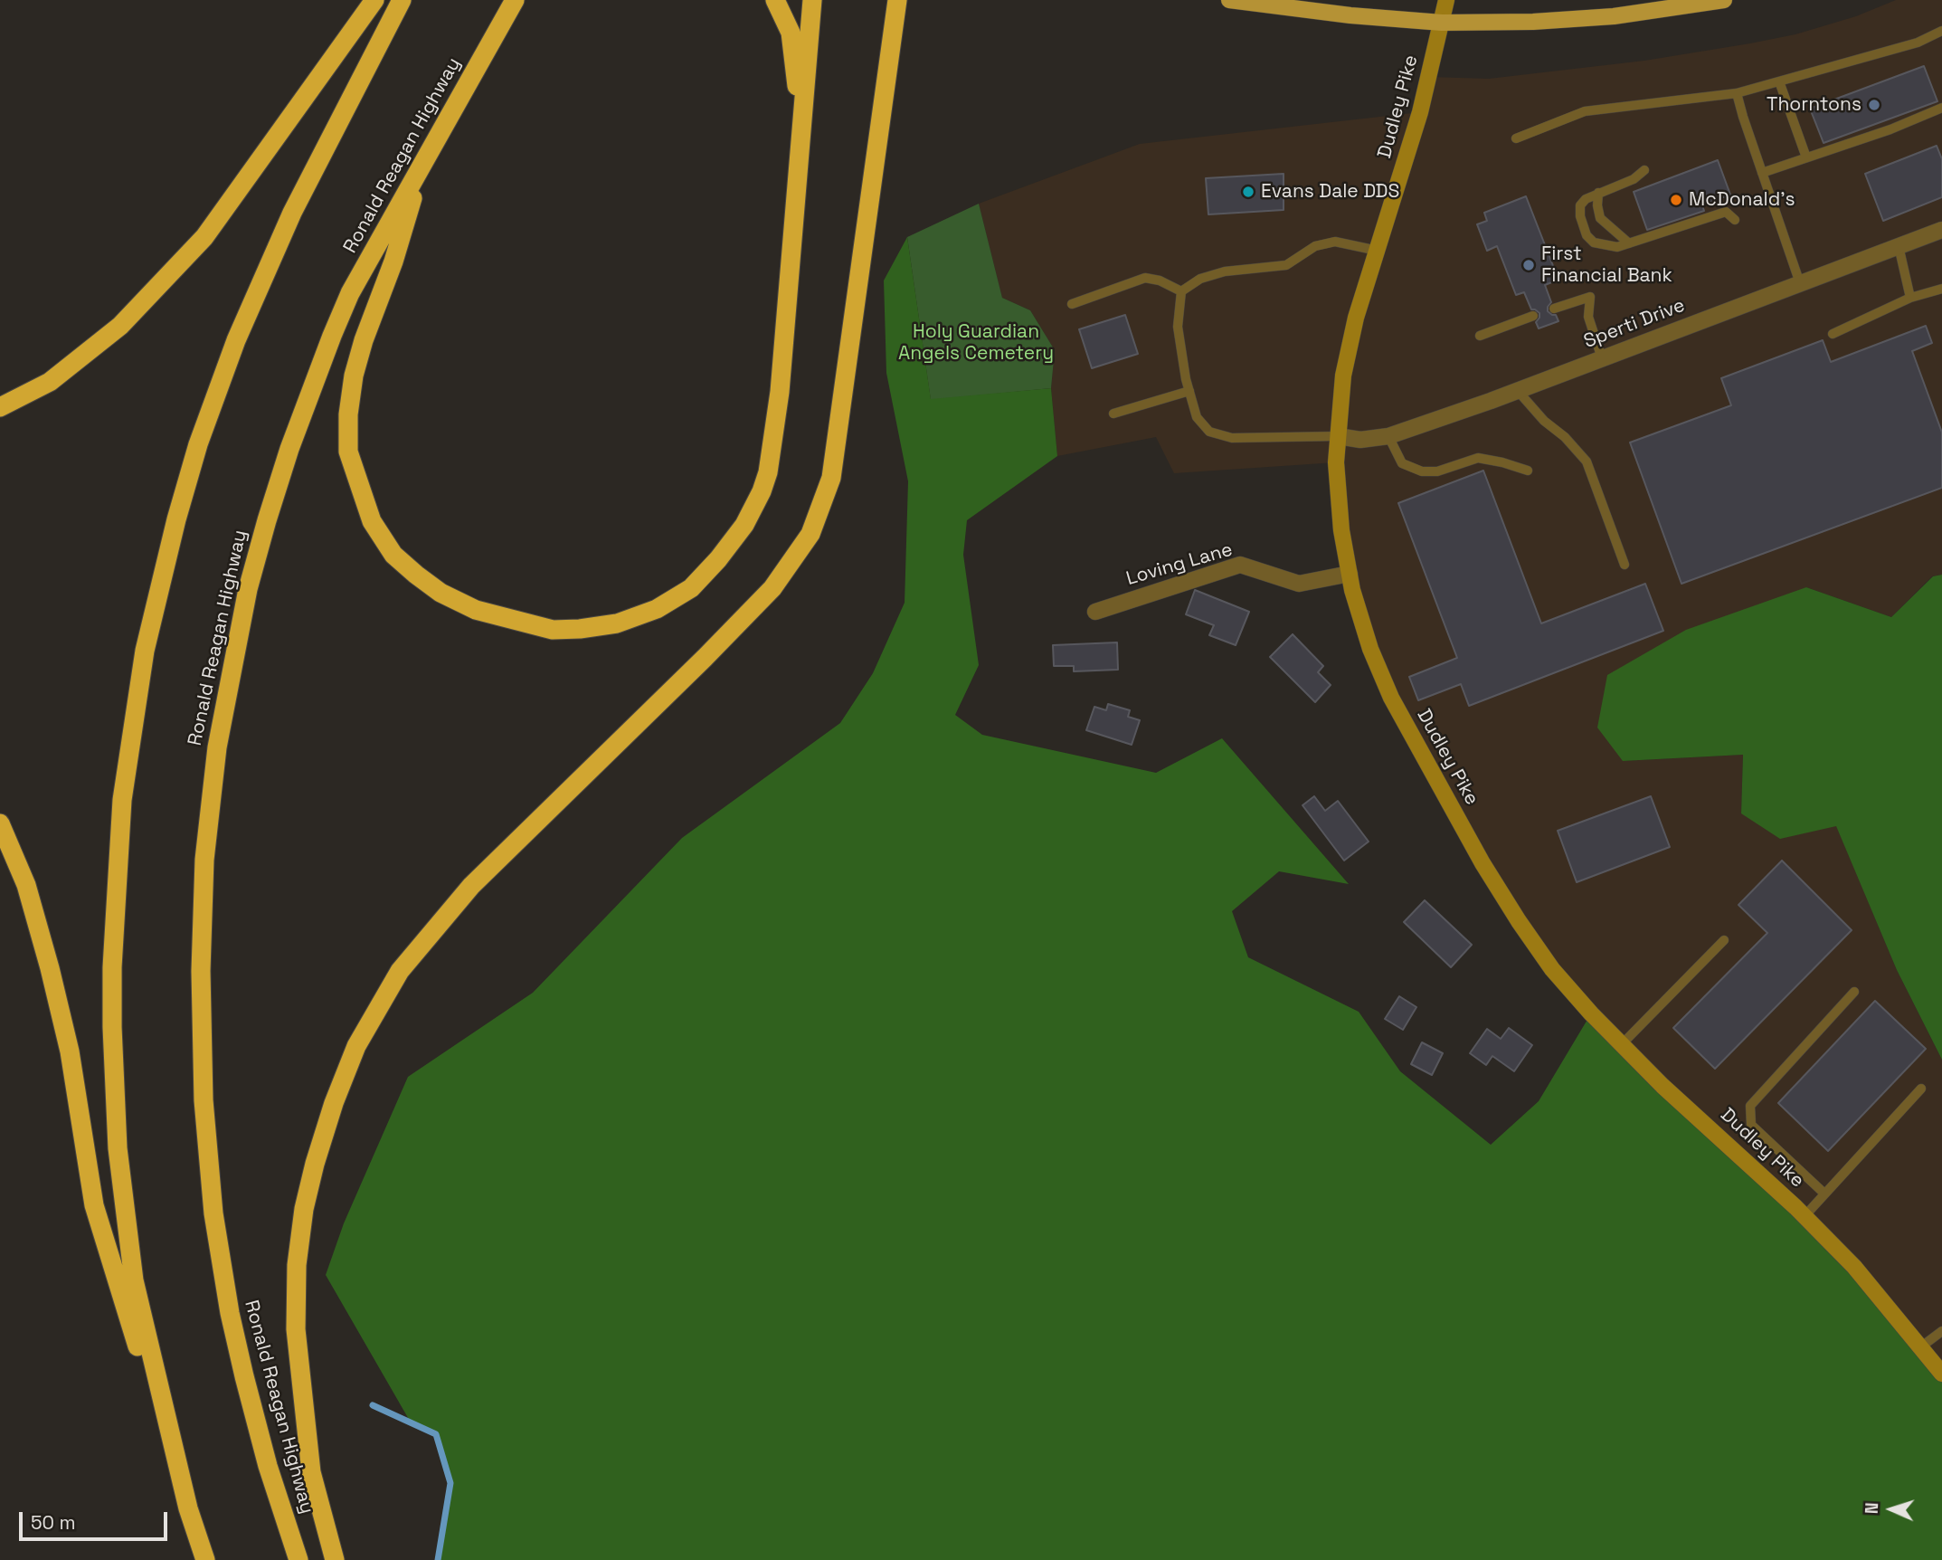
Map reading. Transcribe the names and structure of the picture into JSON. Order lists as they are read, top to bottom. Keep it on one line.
{"streets":{"highway":["Ronald Reagan Highway"],"street":["Dudley Pike","Sperti Drive","Loving Lane"]},"crossings":[["Dudley Pike","Sperti Drive"],["Dudley Pike","Loving Lane"]],"parks":["Holy Guardian Angels Cemetery"],"places":["Thorntons","Evans Dale DDS","McDonald's","First Financial Bank"],"scale_bar":"50 m","north":"left"}
